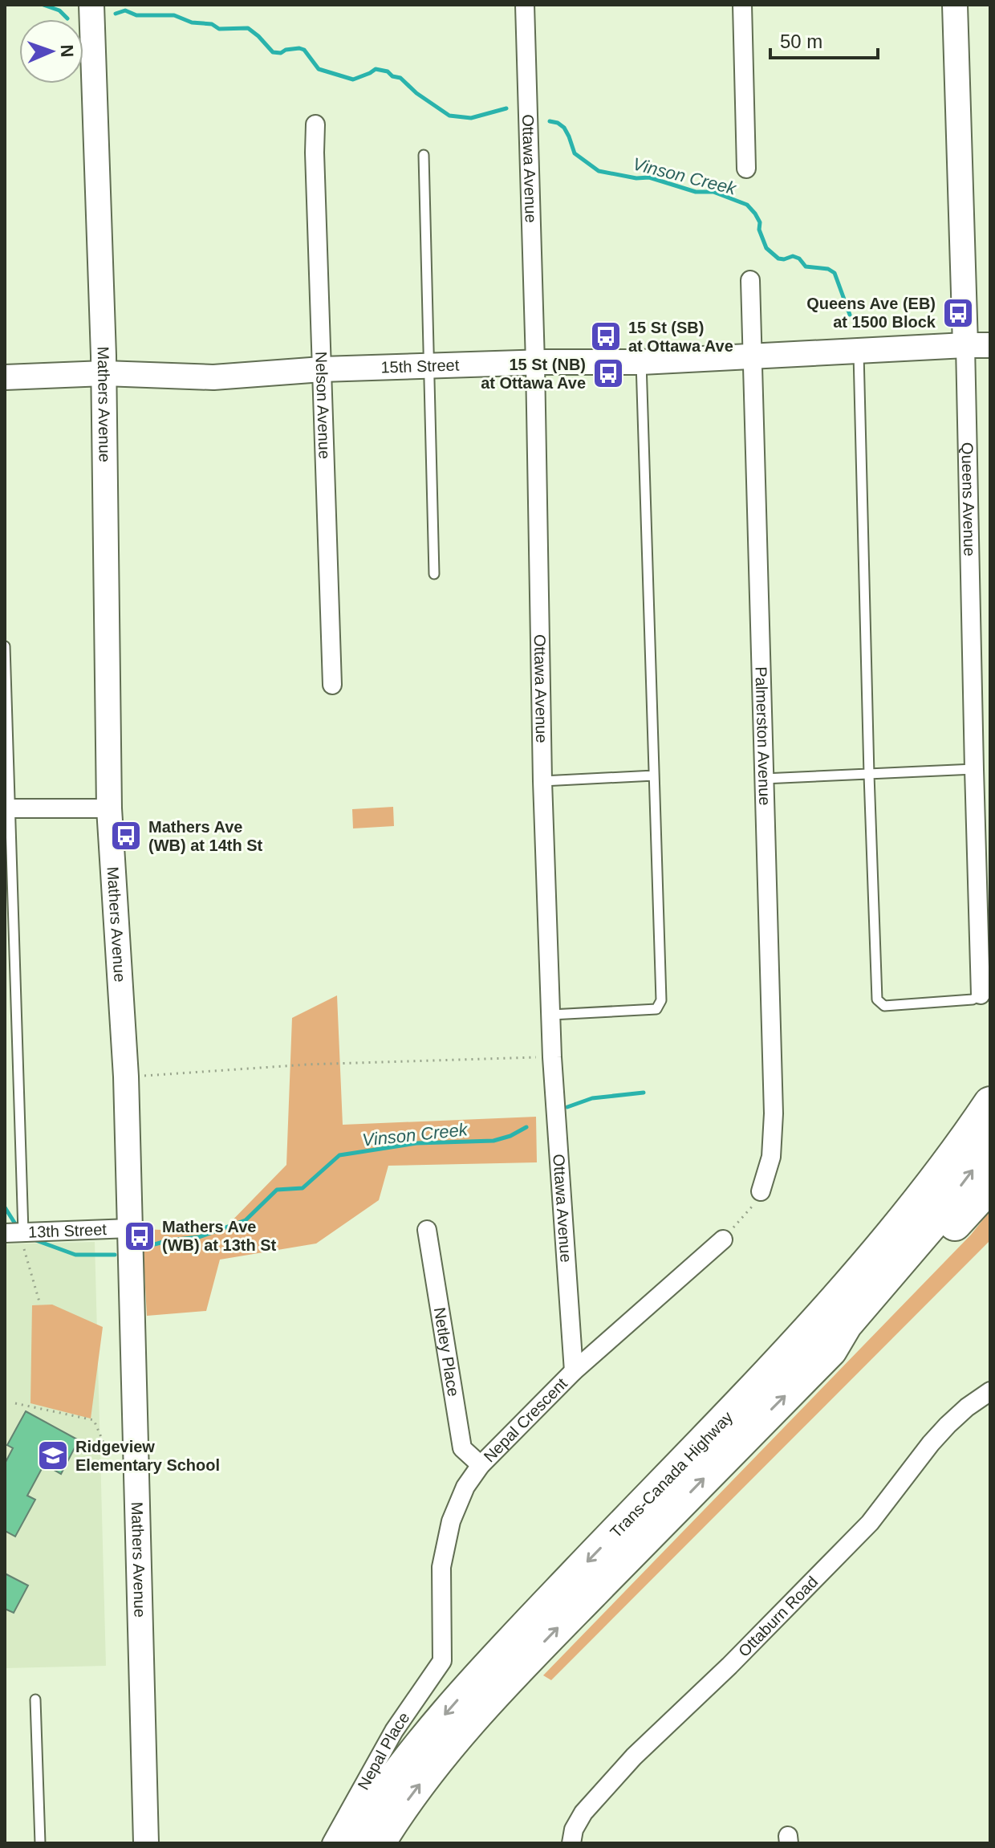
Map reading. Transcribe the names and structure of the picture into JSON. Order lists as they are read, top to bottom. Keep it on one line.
{"streets":{"highway":["Trans-Canada Highway"],"street":["Ottawa Avenue","15th Street","Mathers Avenue","Nelson Avenue","Queens Avenue","Palmerston Avenue","13th Street","Netley Place","Nepal Crescent","Ottaburn Road","Nepal Place"]},"crossings":[["Ottawa Avenue","15th Street"],["Ottawa Avenue","Nepal Crescent"],["15th Street","Mathers Avenue"],["15th Street","Nelson Avenue"],["15th Street","Queens Avenue"],["15th Street","Palmerston Avenue"],["Mathers Avenue","13th Street"],["Netley Place","Nepal Crescent"],["Nepal Crescent","Nepal Place"]],"water":["Vinson Creek"],"places":{"bus stop":["Queens Ave (EB) at 1500 Block","15 St (SB) at Ottawa Ave","15 St (NB) at Ottawa Ave","Mathers Ave (WB) at 14th St","Mathers Ave (WB) at 13th St"],"school or university":["Ridgeview Elementary School"]},"scale_bar":"50 m","north":"right"}
